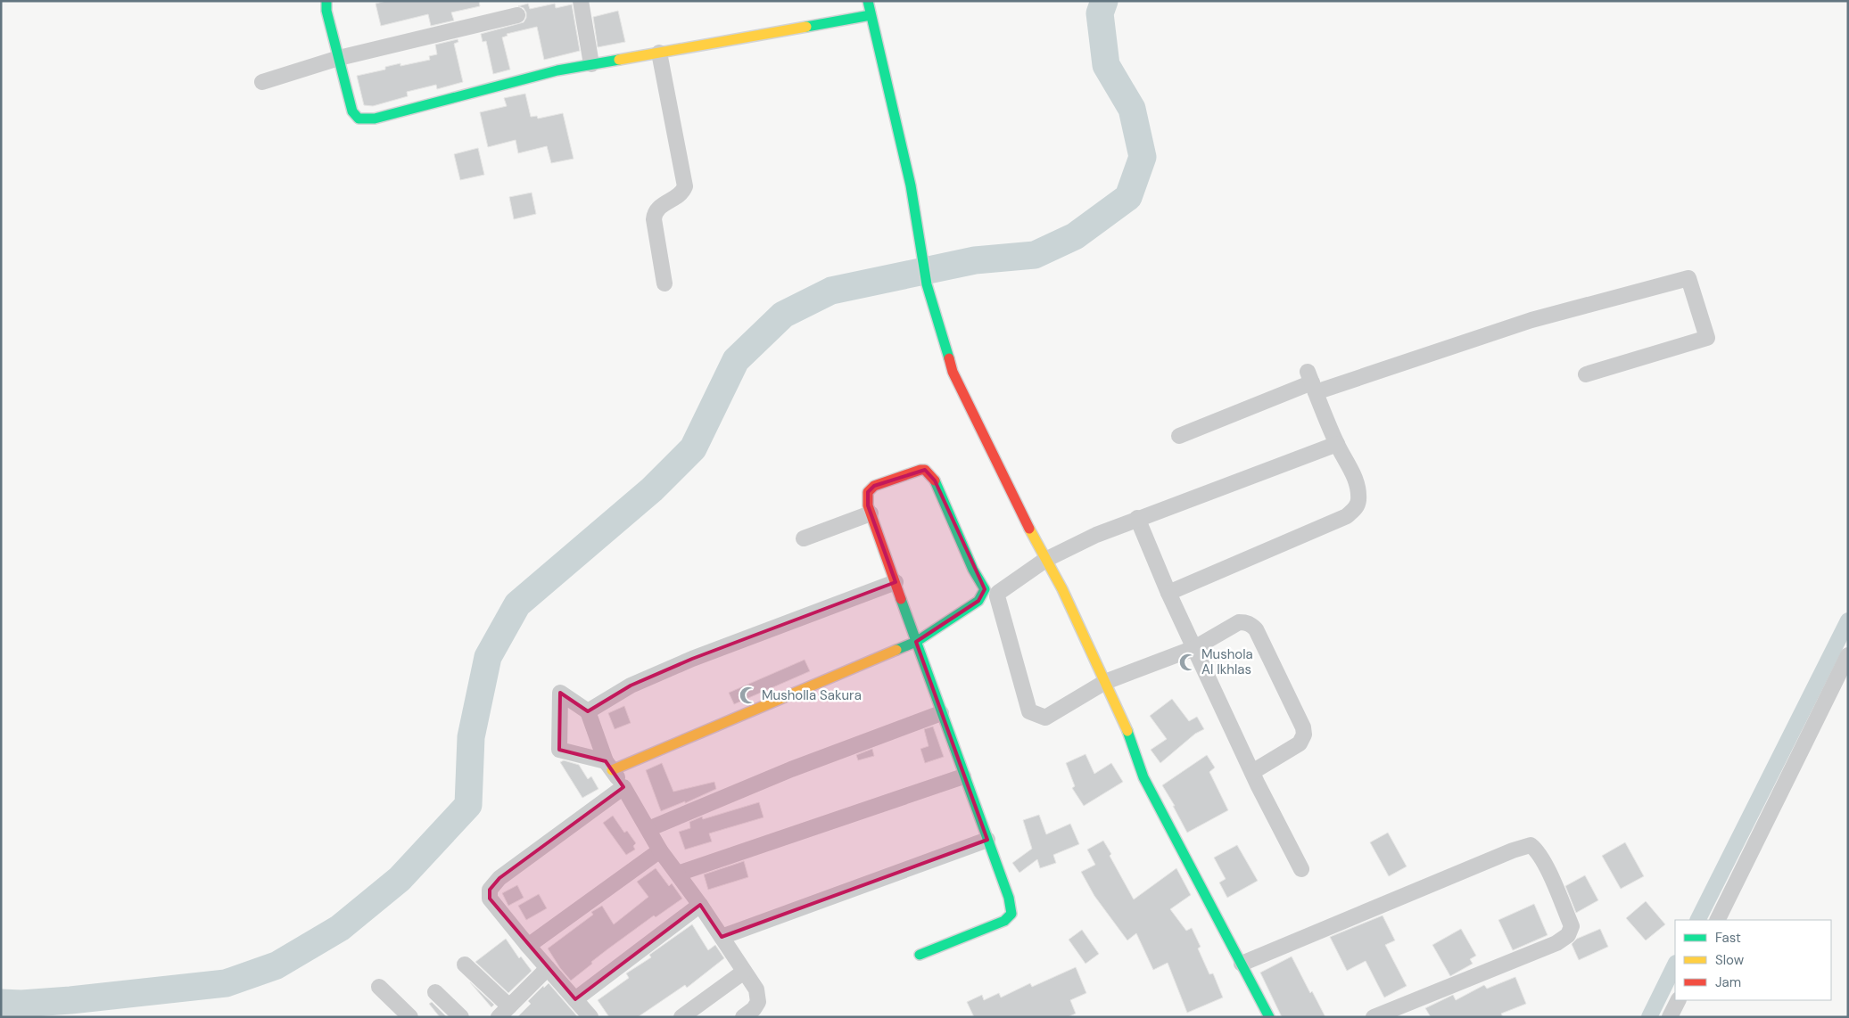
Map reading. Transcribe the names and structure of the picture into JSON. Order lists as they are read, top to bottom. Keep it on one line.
{"places":{"mosque":["Mushola Al Ikhlas","Musholla Sakura"]},"legend":["Fast","Slow","Jam"]}
